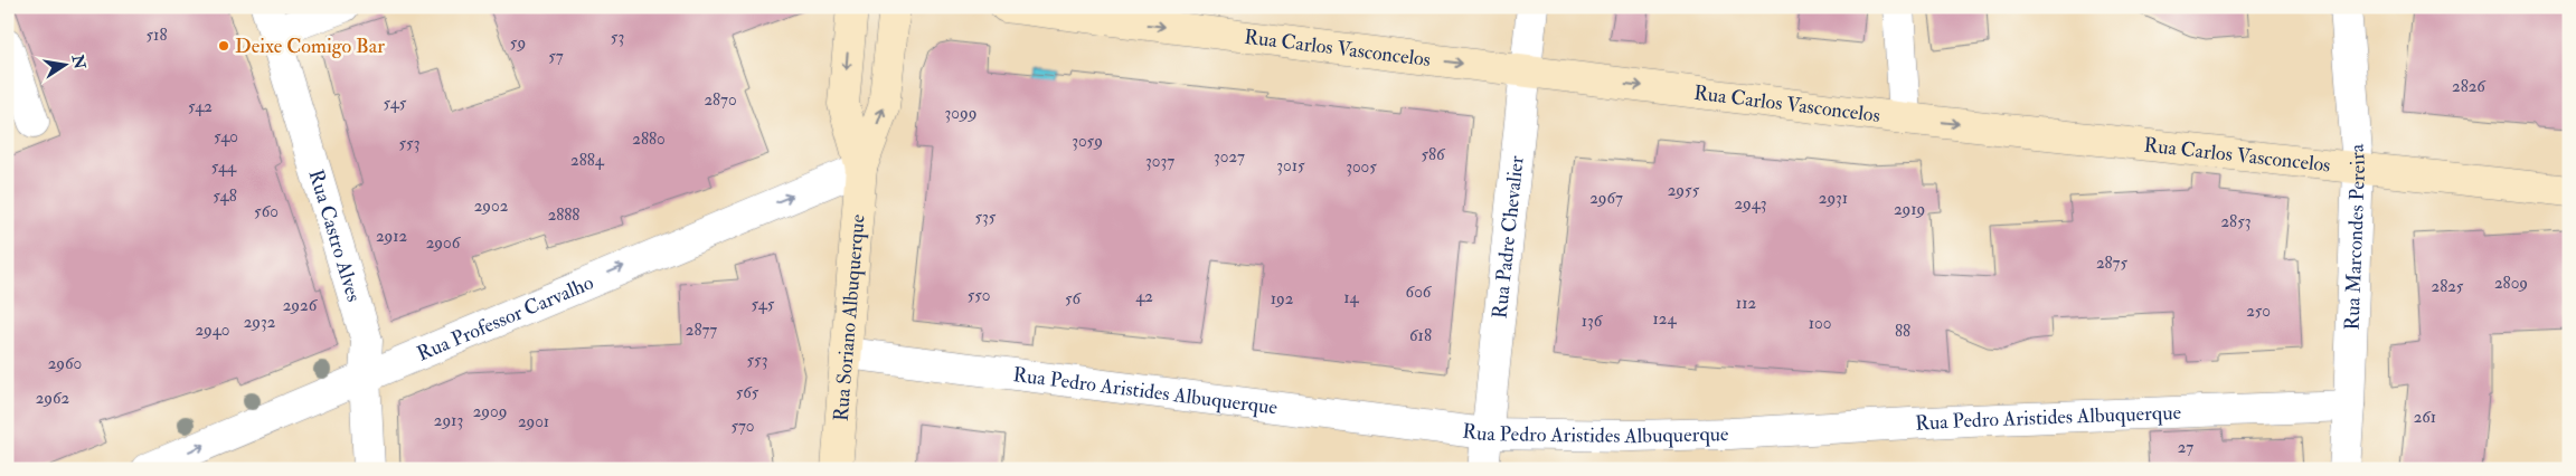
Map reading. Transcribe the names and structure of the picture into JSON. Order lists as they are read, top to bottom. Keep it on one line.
{"streets":{"main road":["Rua Carlos Vasconcelos","Rua Soriano Albuquerque"],"street":["Rua Castro Alves","Rua Padre Chevalier","Rua Marcondes Pereira","Rua Professor Carvalho","Rua Pedro Aristides Albuquerque"]},"crossings":[["Rua Carlos Vasconcelos","Rua Padre Chevalier"],["Rua Carlos Vasconcelos","Rua Marcondes Pereira"],["Rua Castro Alves","Rua Professor Carvalho"],["Rua Padre Chevalier","Rua Pedro Aristides Albuquerque"],["Rua Marcondes Pereira","Rua Pedro Aristides Albuquerque"],["Rua Professor Carvalho","Rua Soriano Albuquerque"],["Rua Soriano Albuquerque","Rua Pedro Aristides Albuquerque"]],"one_way":["Rua Carlos Vasconcelos","Rua Professor Carvalho"],"places":["Deixe Comigo Bar"],"house_numbers":["518","53","59","57","2826","2870","545","542","3099","540","2880","3059","553","586","3027","2884","3037","3015","544","3005","2955","548","2967","2931","2943","2902","2919","560","2888","535","2853","2912","2906","2875","2809","2825","606","550","42","14","56","192","112","545","2926","250","124","136","2932","100","2940","2877","88","618","553","2960","565","2962","2909","261","2913","2901","570","27"],"north":"right"}
